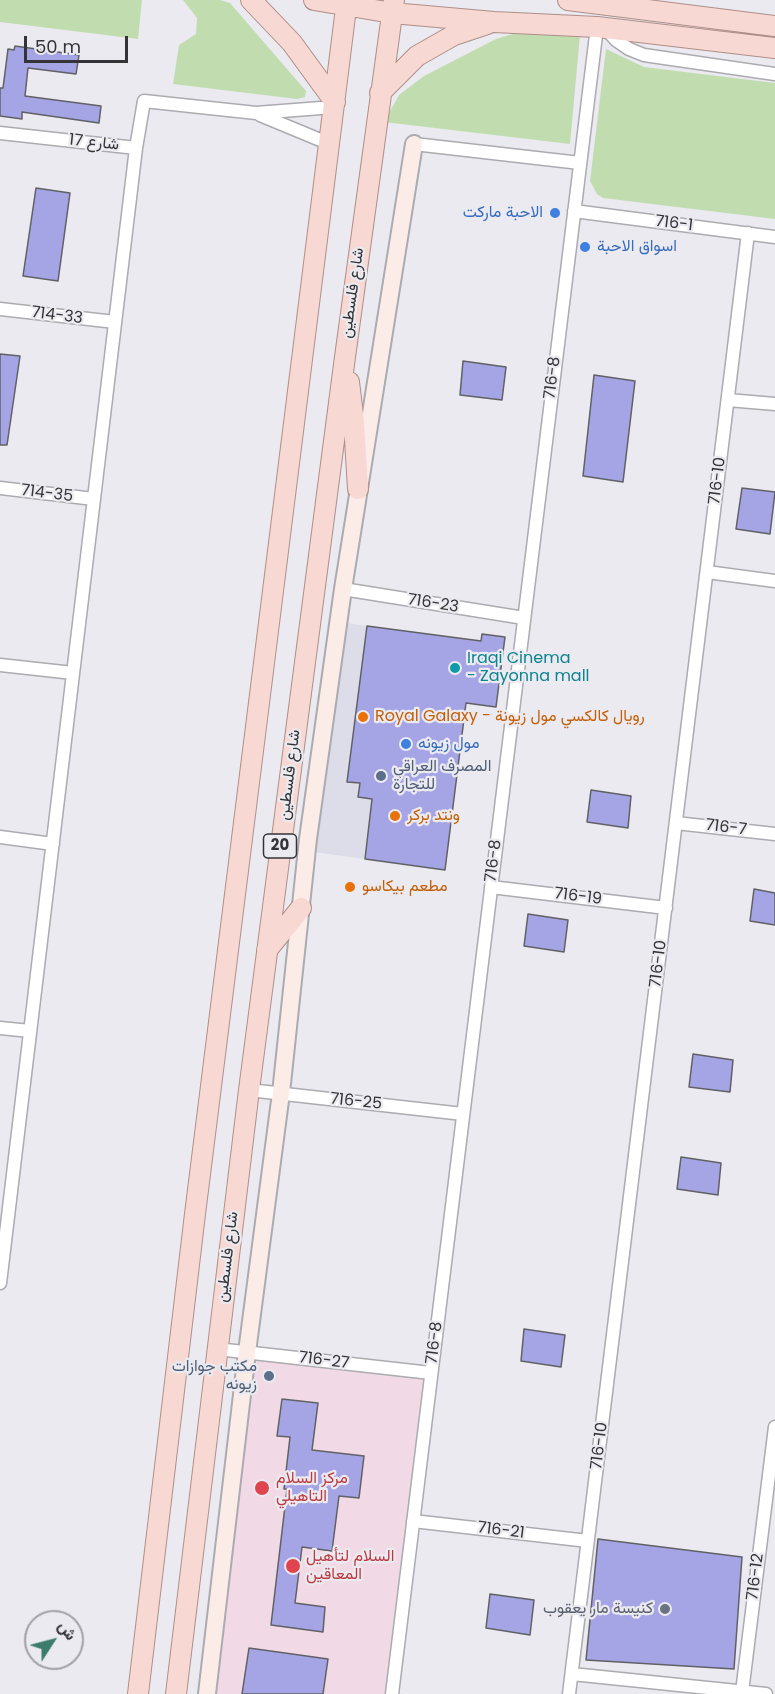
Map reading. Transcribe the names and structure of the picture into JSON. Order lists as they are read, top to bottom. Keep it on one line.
{"streets":{"main road":["شارع فلسطين","20"],"street":["شارع 17","716-1","714-33","716-8","716-10","714-35","716-23","716-7","716-19","716-25","716-27","716-21","716-12"]},"crossings":[["شارع 17","20"],["716-1","716-8"],["716-1","716-10"],["شارع فلسطين","716-25"],["شارع فلسطين","716-27"],["716-8","716-23"],["716-8","716-19"],["716-8","716-25"],["716-8","716-27"],["716-8","716-21"],["716-10","716-7"],["716-10","716-19"],["716-10","716-21"]],"places":["الاحبة ماركت","اسواق الاحبة","Iraqi Cinema - Zayonna mall","Royal Galaxy - رويال كالكسي مول زيونة","مول زيونه","المصرف العراقي للتجارة","ونتد بركر","مطعم بيكاسو","مكتب جوازات زيونه","مركز السلام التاهيلي","السلام لتأهيل المعاقين","كنيسة مار يعقوب"],"scale_bar":"50 m","north":"top right"}
